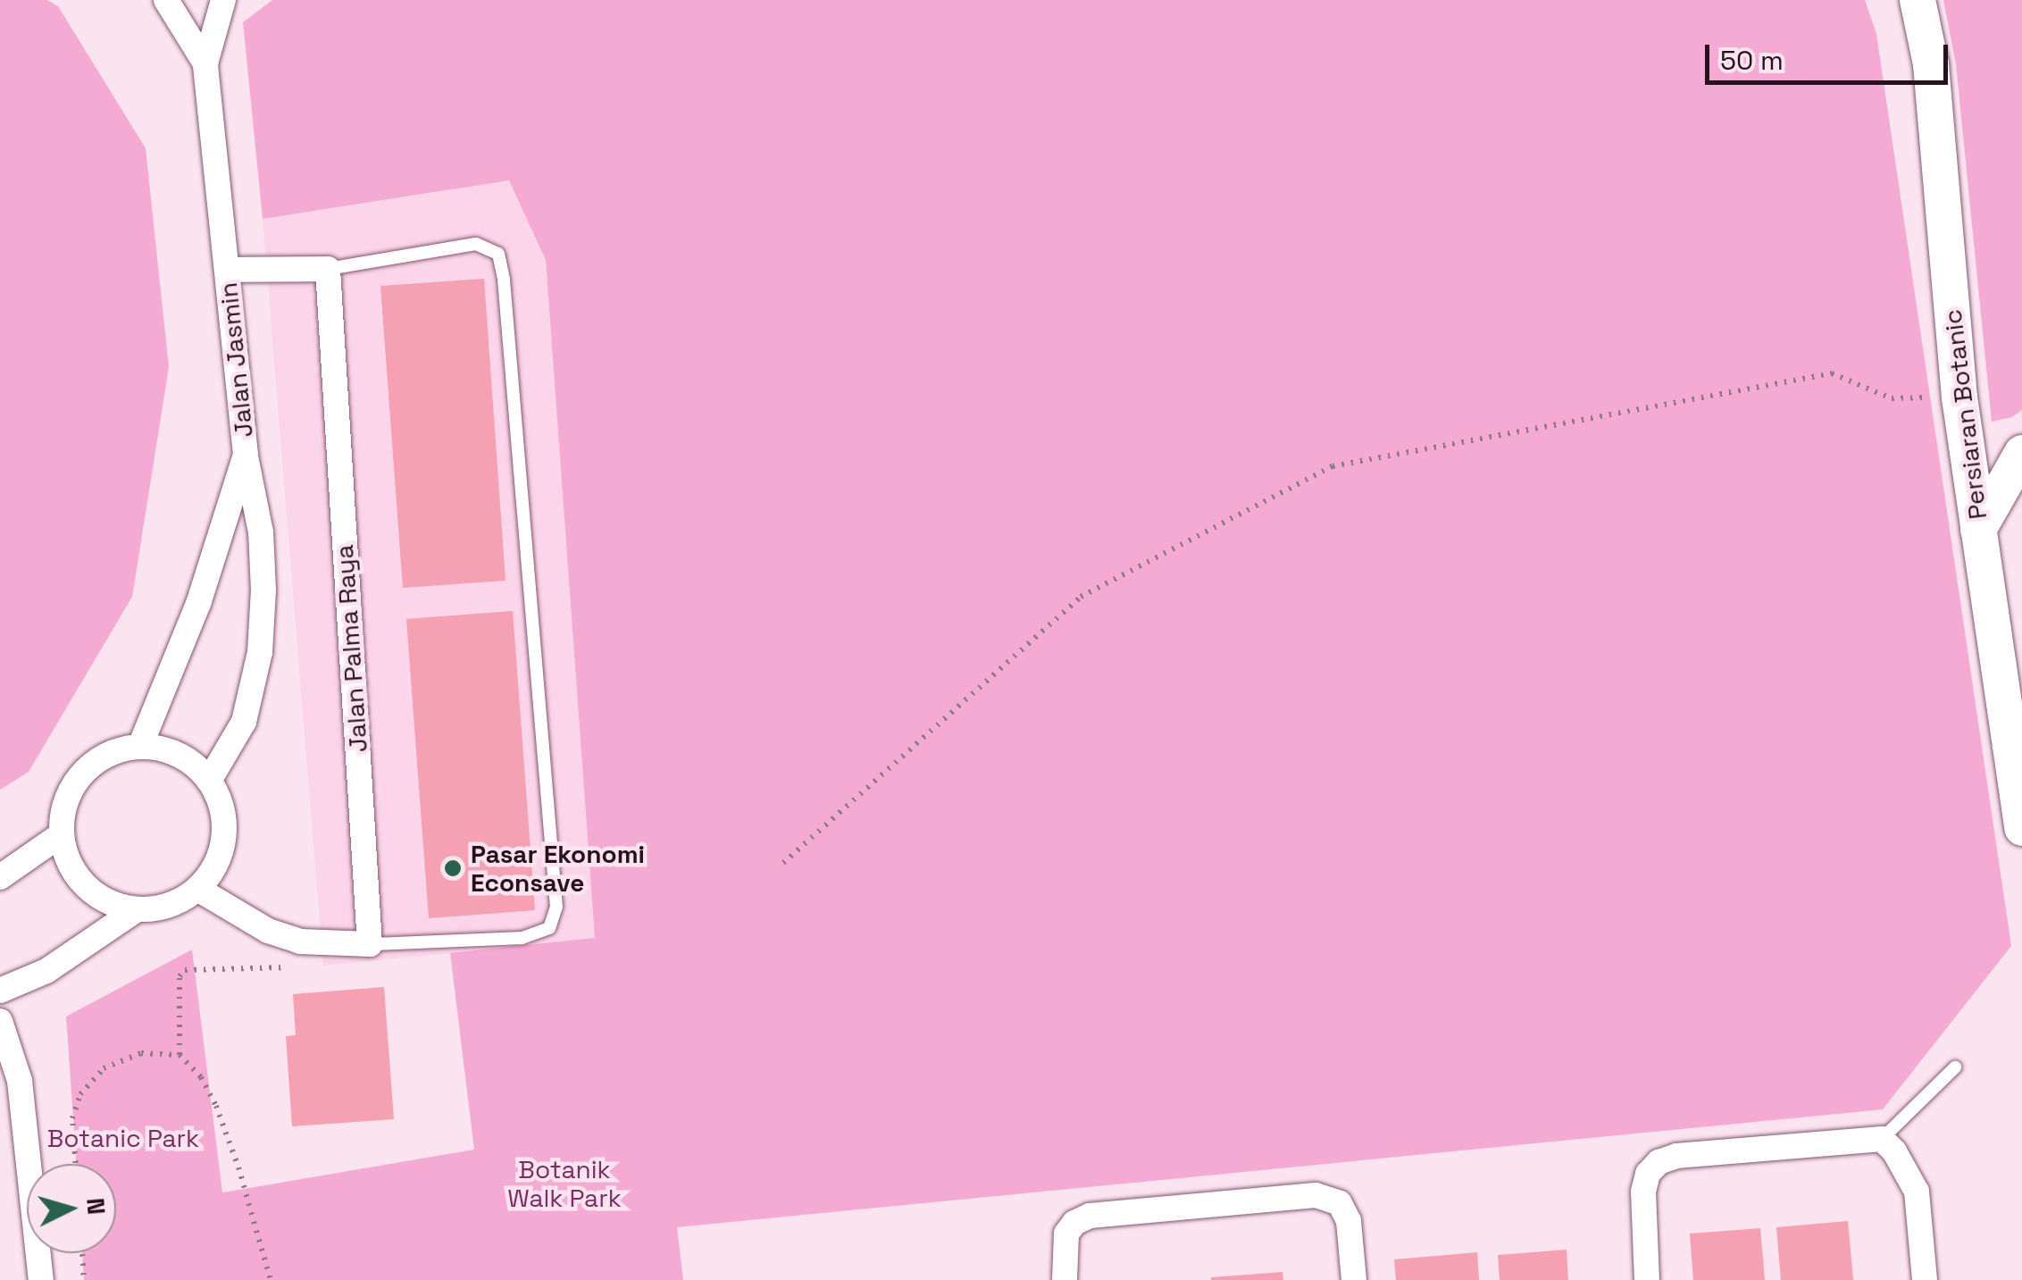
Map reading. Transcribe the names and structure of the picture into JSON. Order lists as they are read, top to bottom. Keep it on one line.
{"streets":{"main road":["Persiaran Botanic"],"street":["Jalan Jasmin","Jalan Palma Raya"]},"parks":["Botanic Park","Botanik Walk Park"],"places":["Pasar Ekonomi Econsave"],"scale_bar":"50 m","north":"right"}
